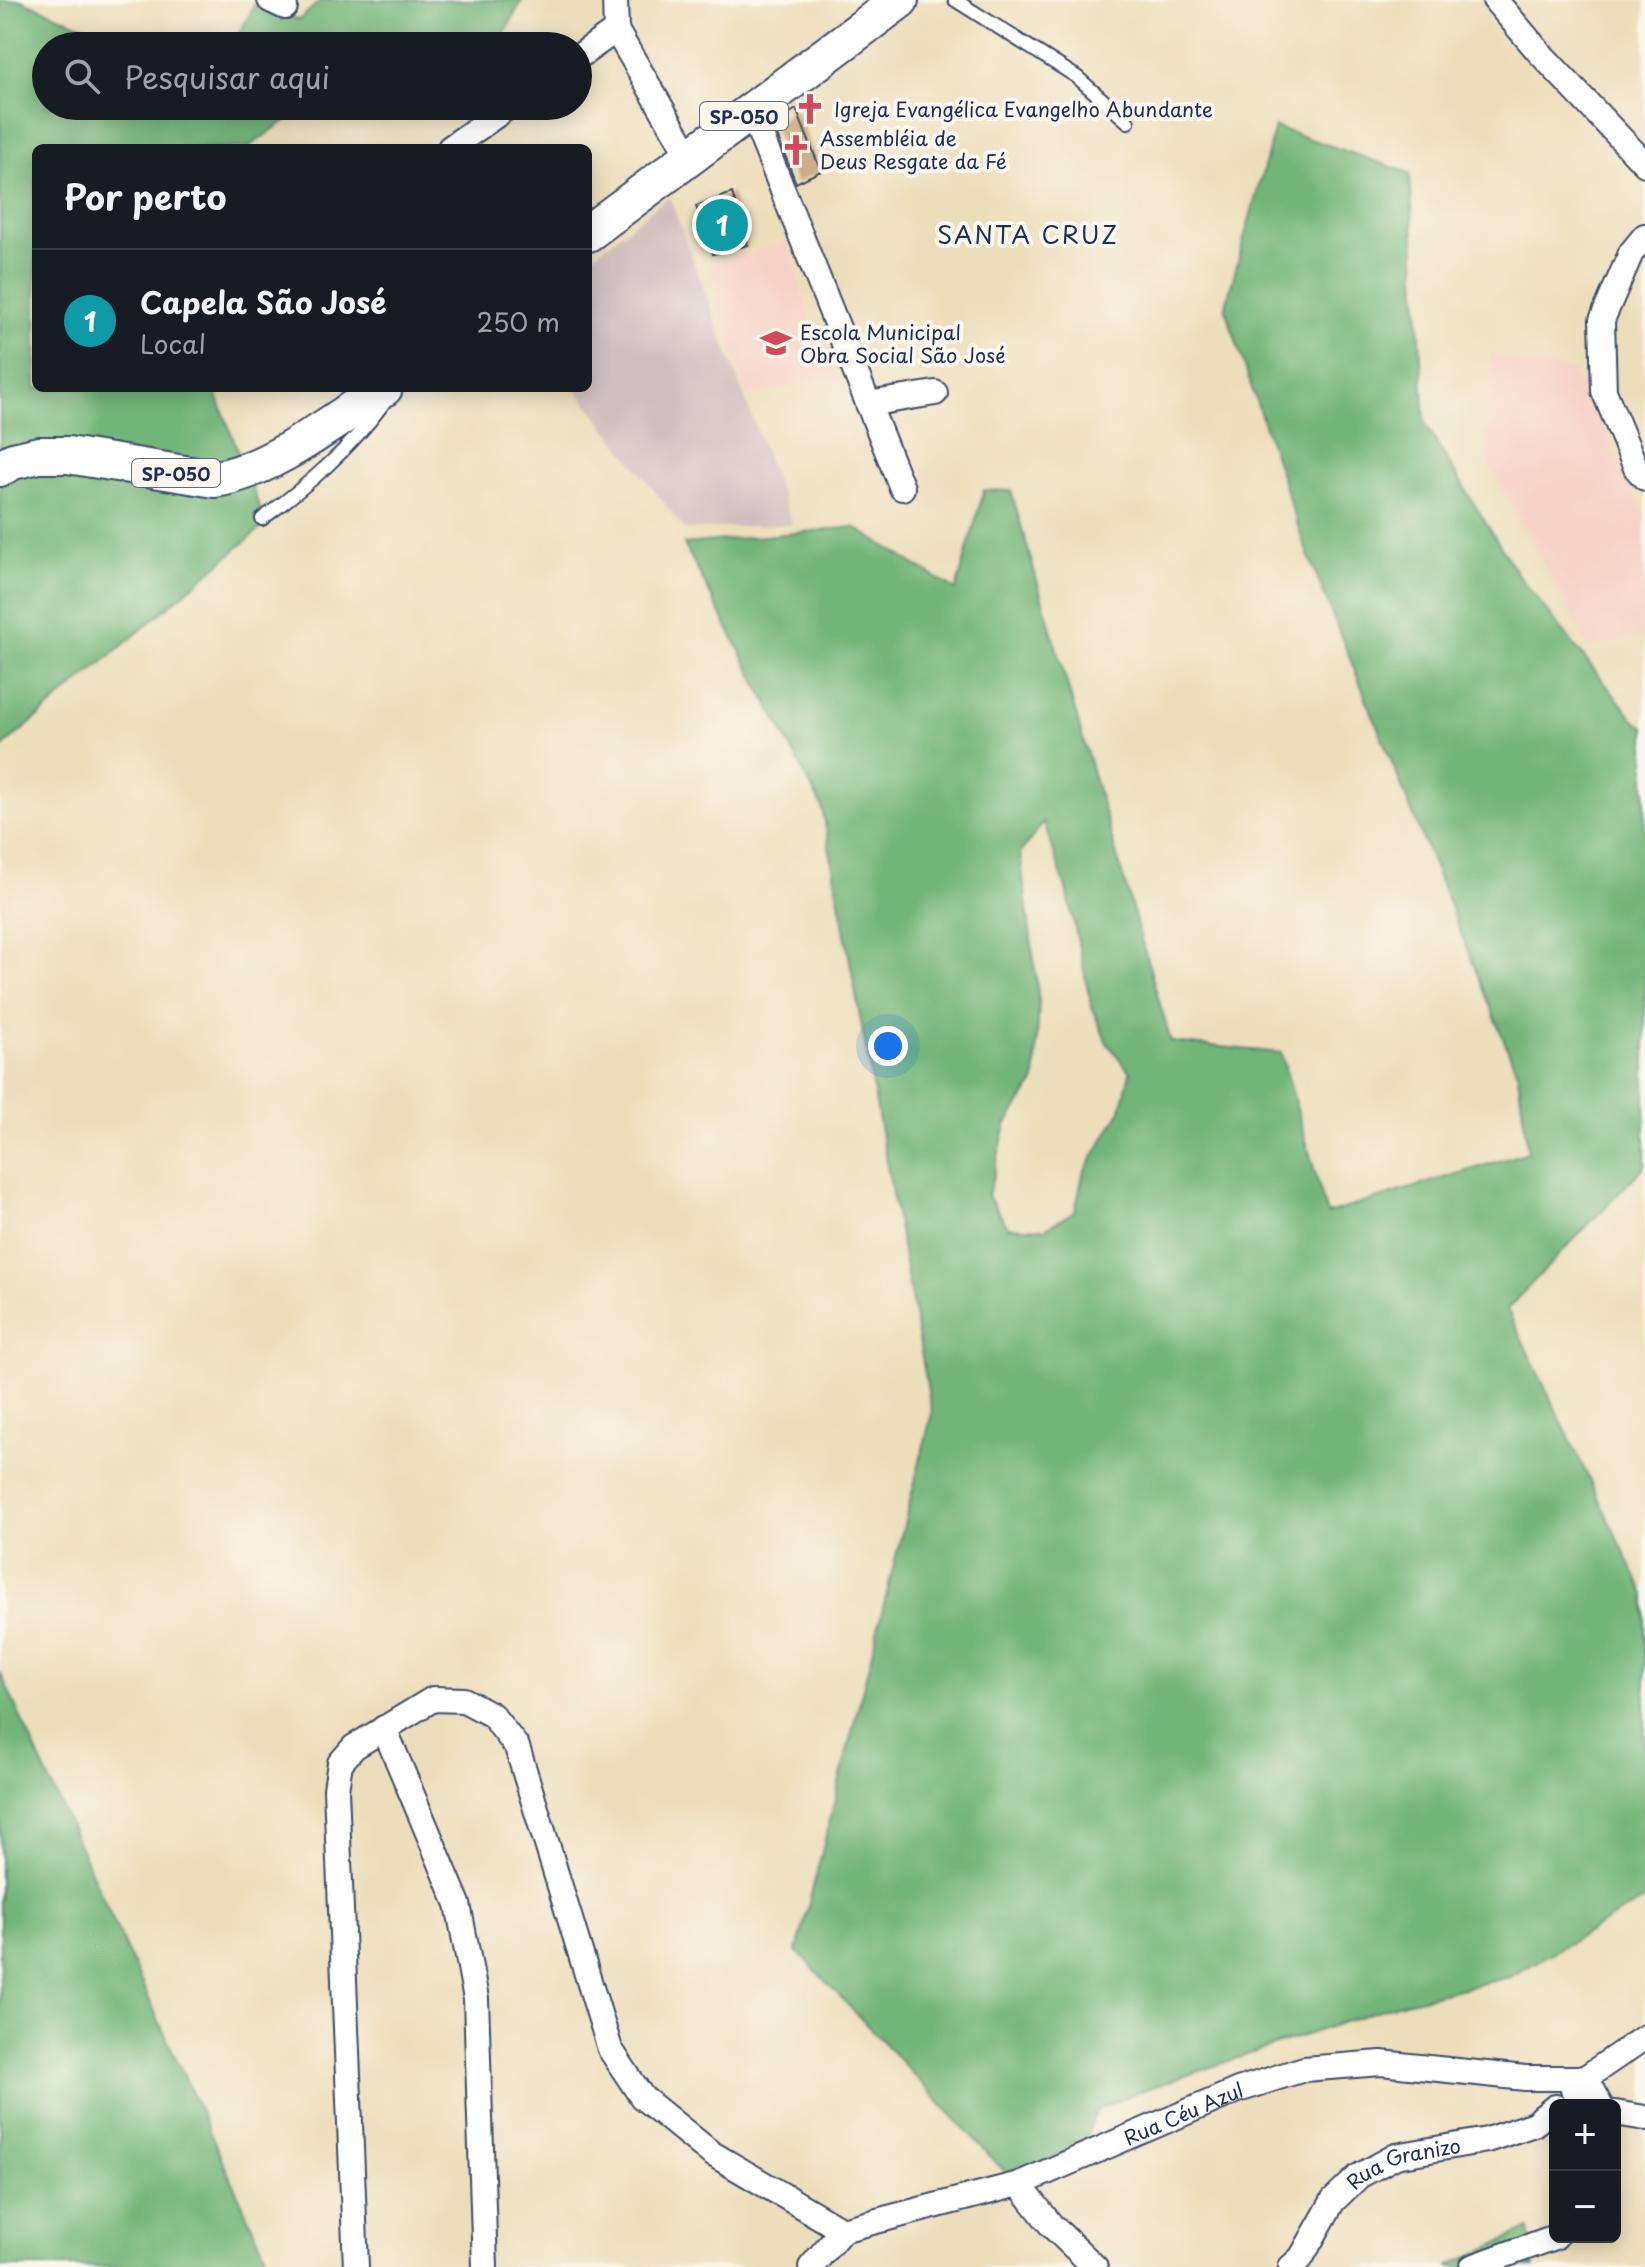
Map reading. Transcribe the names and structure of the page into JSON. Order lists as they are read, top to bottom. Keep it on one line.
{"streets":{"main road":["SP-050"],"street":["Rua Céu Azul","Rua Granizo"]},"crossings":[["Rua Céu Azul","Rua Granizo"]],"districts":["SANTA CRUZ"],"places":{"church":["Igreja Evangélica Evangelho Abundante","Assembléia de Deus Resgate da Fé"],"school or university":["Escola Municipal Obra Social São José"]},"page":{"search":"Pesquisar aqui","heading":"Por perto","pins":"1","list":[{"mark":"1","name":"Capela São José","note":"Local","value":"250 m"}],"map_buttons":["+","−"]}}
